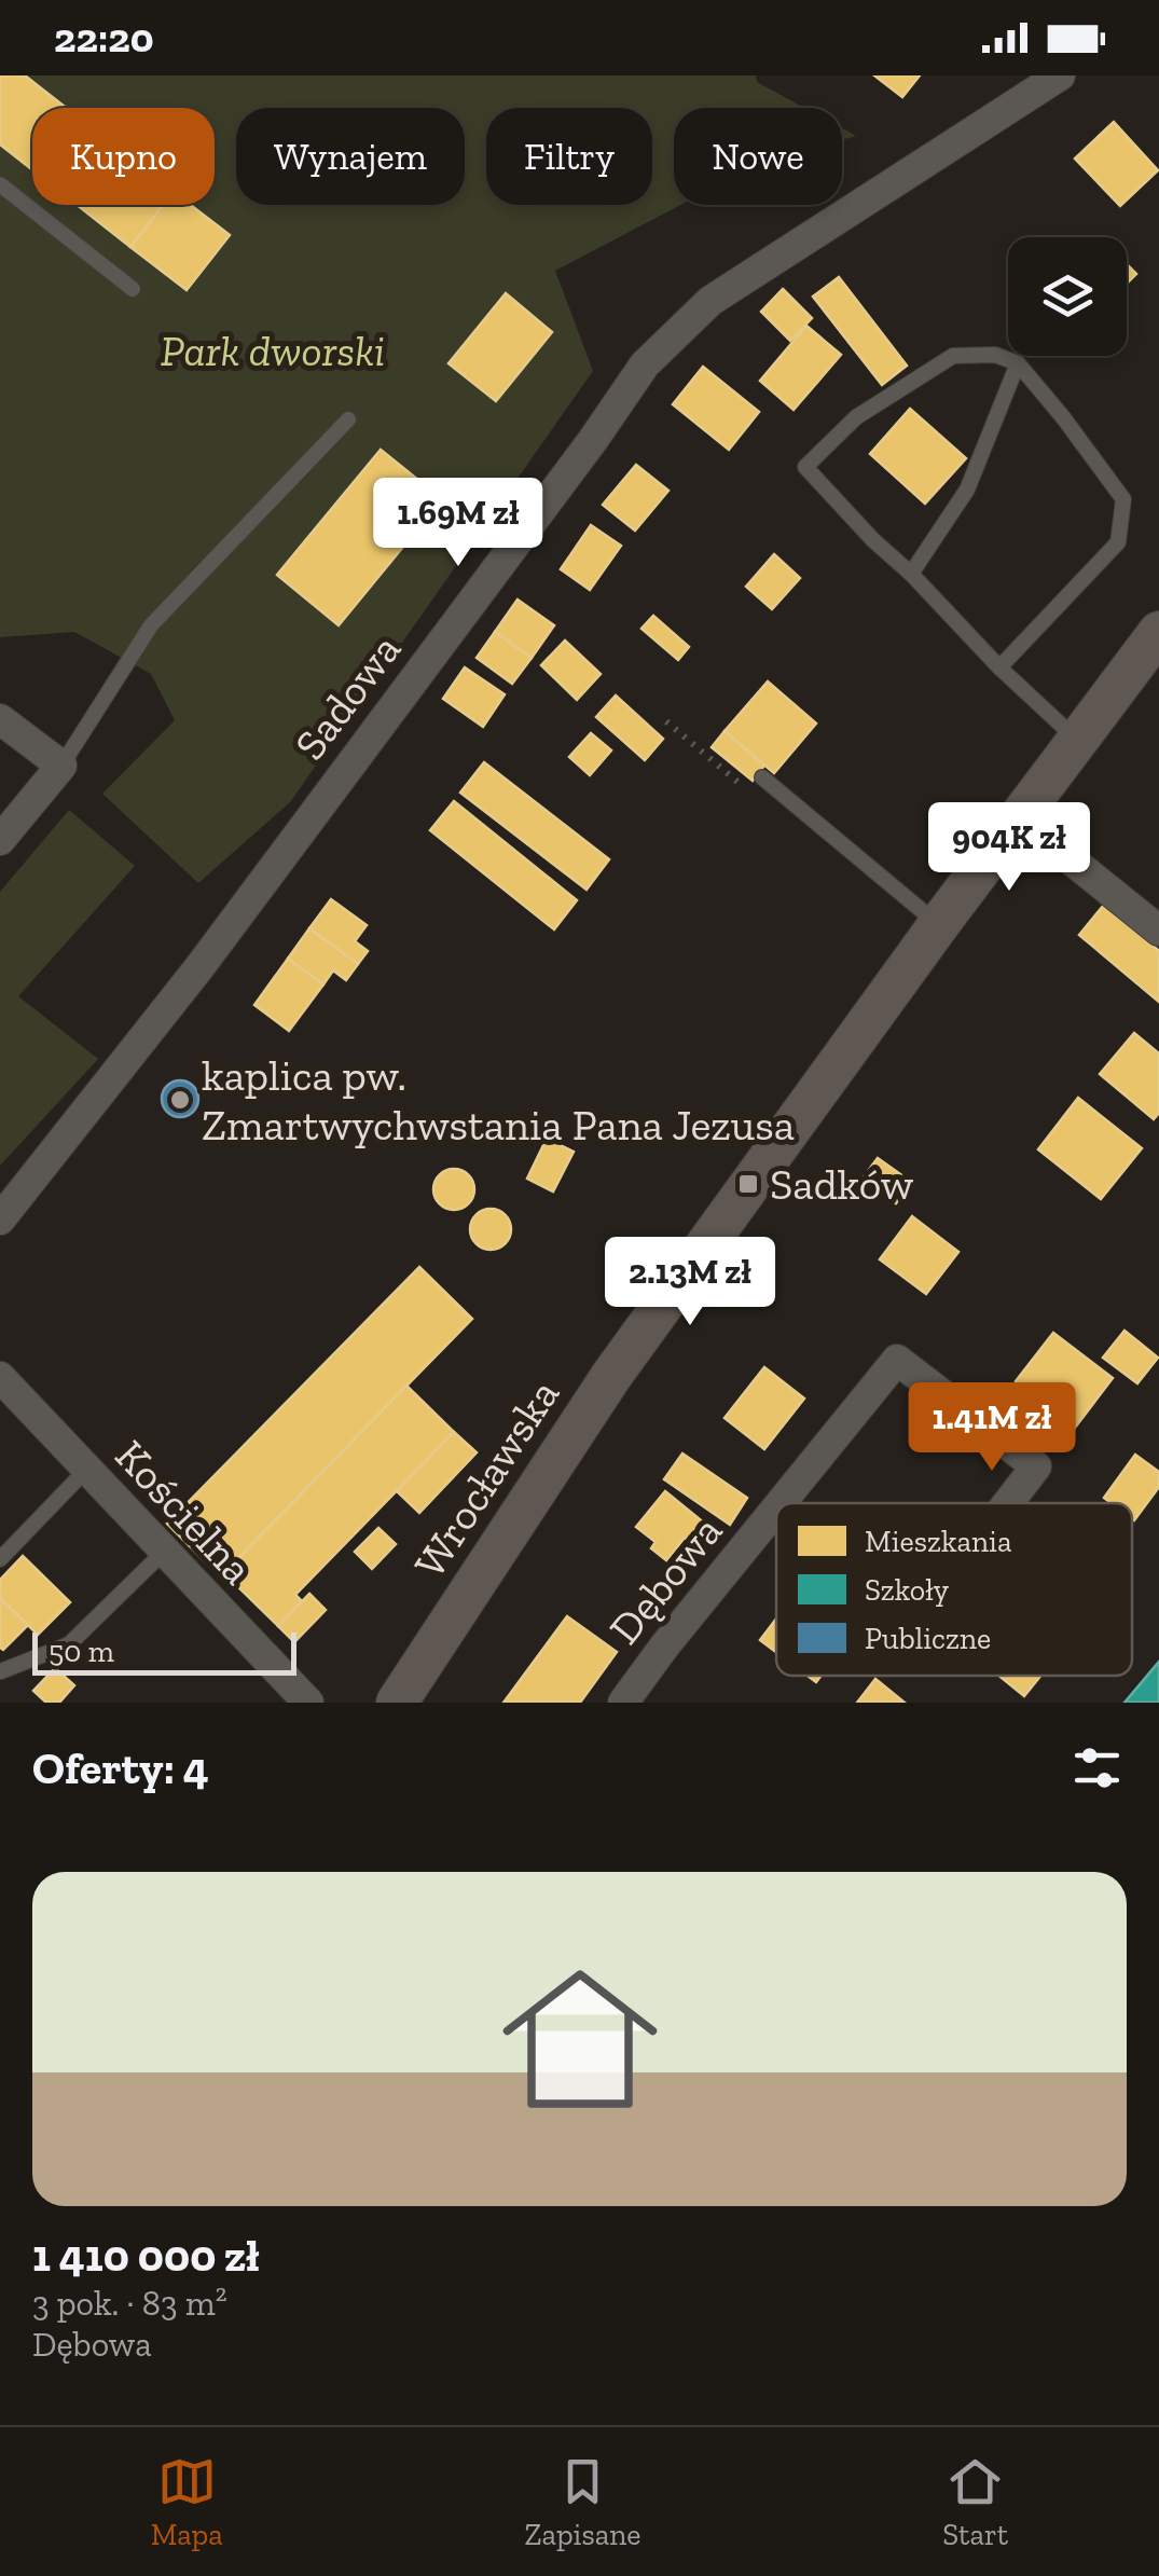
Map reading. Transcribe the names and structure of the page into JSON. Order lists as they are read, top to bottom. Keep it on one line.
{"streets":{"main road":["Wrocławska"],"street":["Sadowa","Kościelna","Dębowa"]},"parks":["Park dworski"],"places":{"other":["kaplica pw. Zmartwychwstania Pana Jezusa"],"transit":["Sadków"]},"legend":["Mieszkania","Szkoły","Publiczne"],"scale_bar":"50 m","page":{"status":"22:20","chip":["Kupno","Wynajem","Filtry","Nowe"],"price":["1.69M zł","904K zł","2.13M zł","1.41M zł"],"scale":"50 m","heading":"Oferty: 4","list":[{"name":"1 410 000 zł","note":"3 pok. · 83 m² · Dębowa"}],"tabs":["Mapa","Zapisane","Start"]}}
